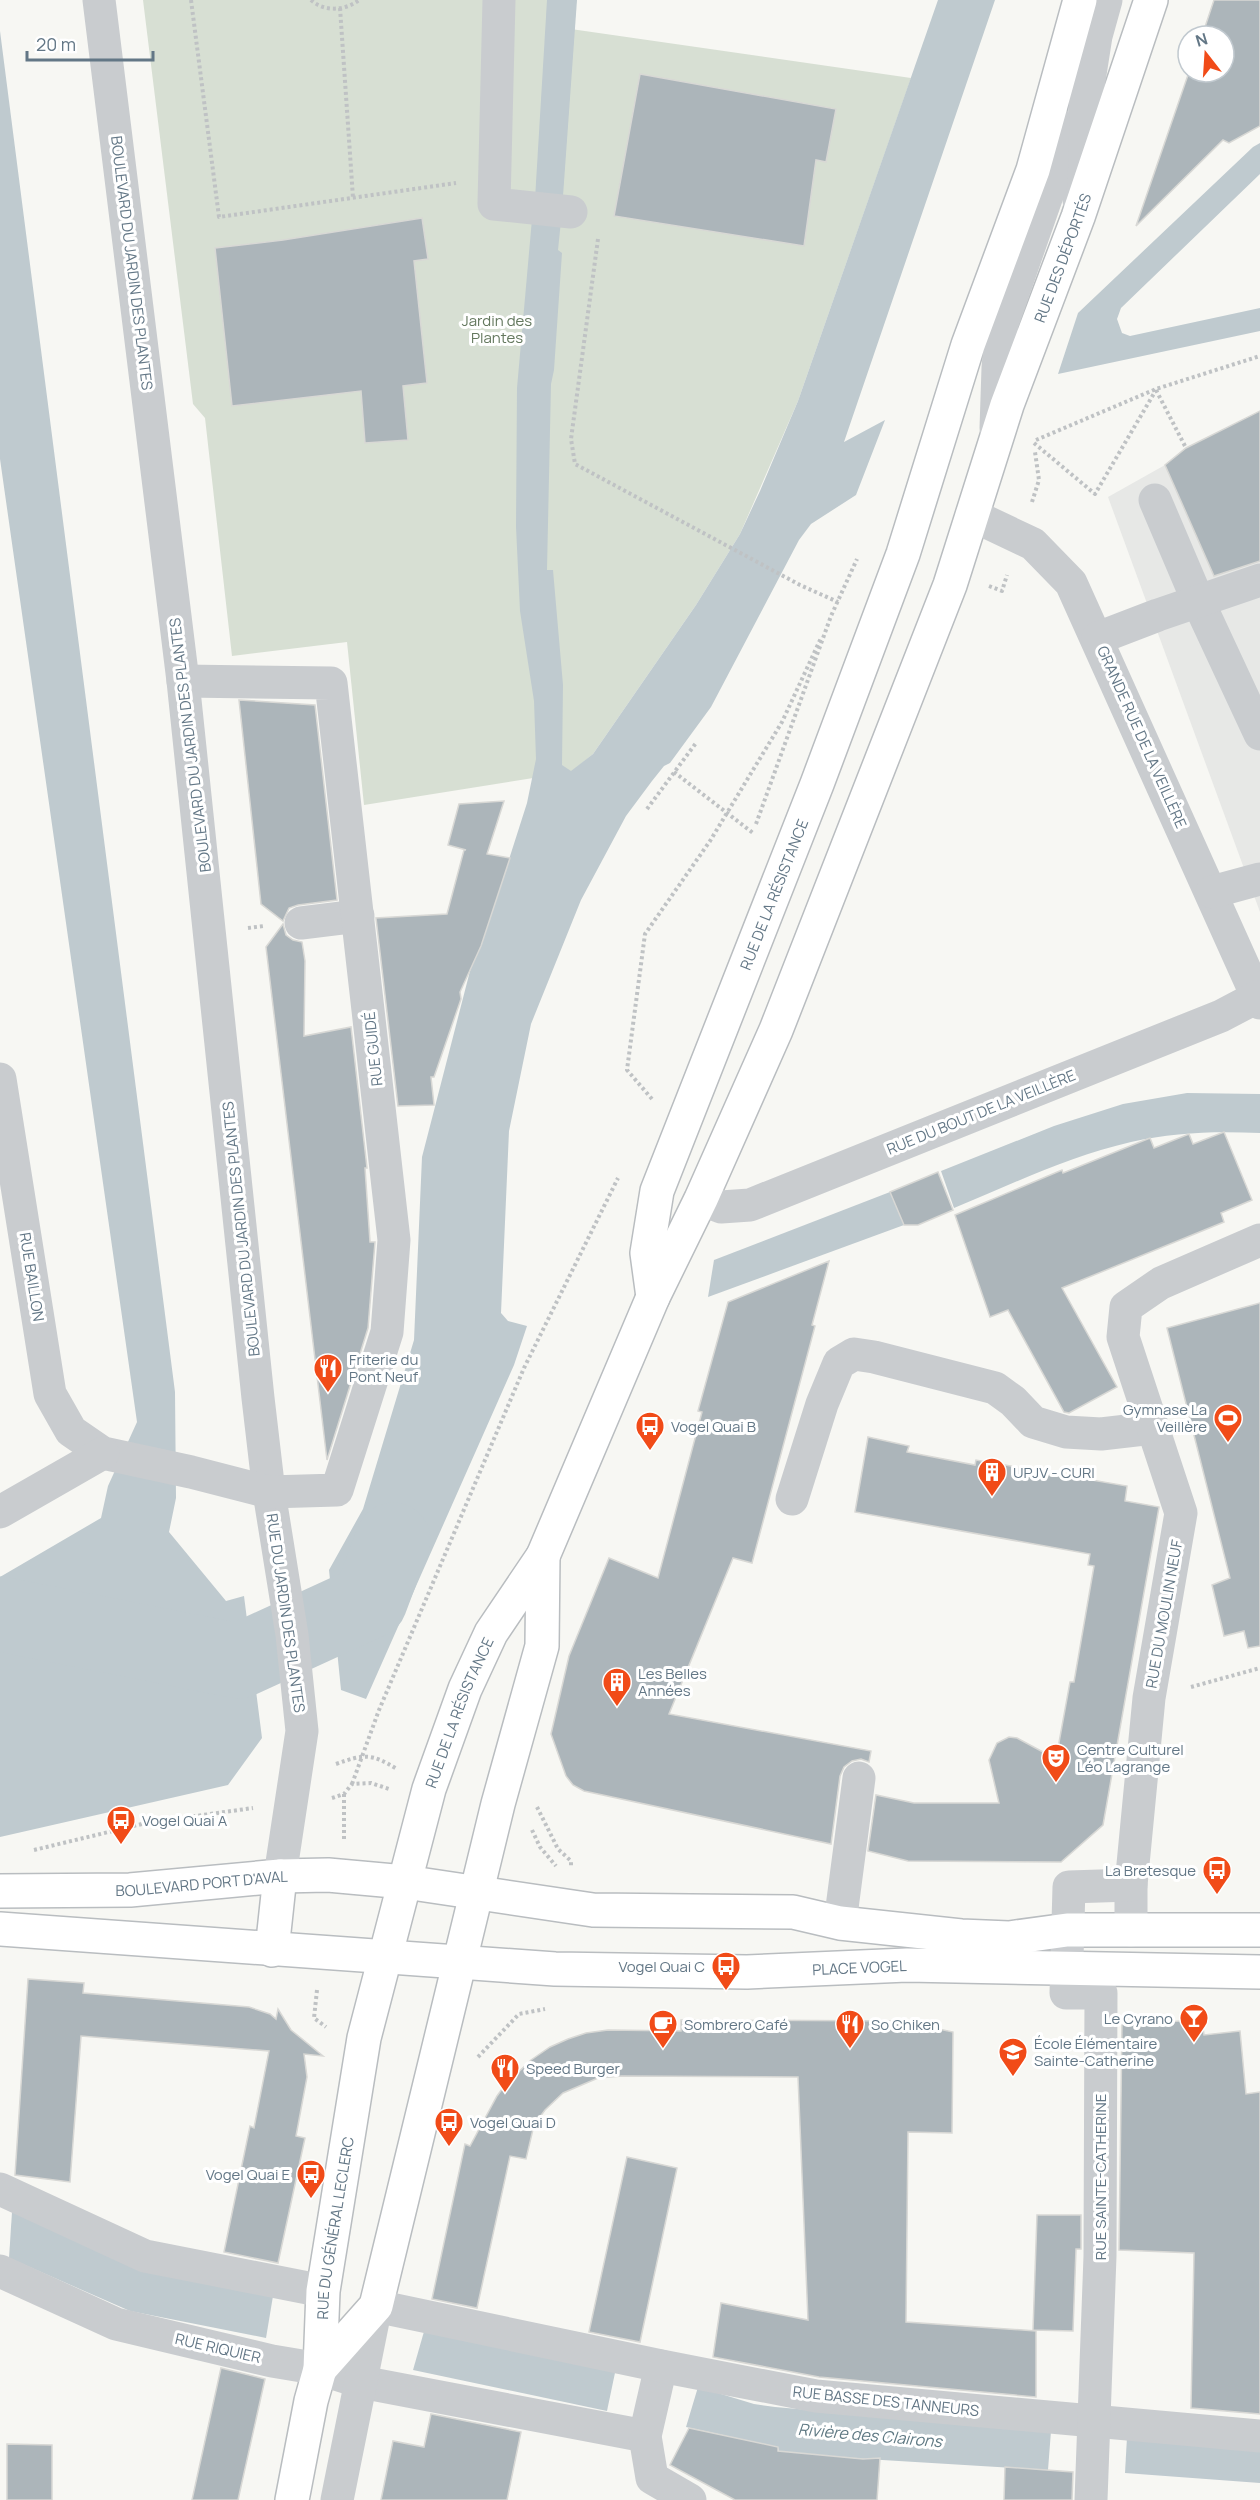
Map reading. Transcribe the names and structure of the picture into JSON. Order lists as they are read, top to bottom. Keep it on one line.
{"streets":{"main road":["RUE DES DÉPORTÉS","RUE DE LA RÉSISTANCE","BOULEVARD PORT D'AVAL","PLACE VOGEL","RUE DU GÉNÉRAL LECLERC"],"street":["BOULEVARD DU JARDIN DES PLANTES","GRANDE RUE DE LA VEILLÈRE","RUE GUIDÉ","RUE DU BOUT DE LA VEILLÈRE","RUE BAILLON","RUE DU JARDIN DES PLANTES","RUE DU MOULIN NEUF","RUE SAINTE-CATHERINE","RUE RIQUIER","RUE BASSE DES TANNEURS"]},"crossings":[["RUE DES DÉPORTÉS","GRANDE RUE DE LA VEILLÈRE"],["RUE DES DÉPORTÉS","RUE DE LA RÉSISTANCE"],["BOULEVARD DU JARDIN DES PLANTES","RUE GUIDÉ"],["BOULEVARD DU JARDIN DES PLANTES","RUE DU JARDIN DES PLANTES"],["GRANDE RUE DE LA VEILLÈRE","RUE DE LA RÉSISTANCE"],["GRANDE RUE DE LA VEILLÈRE","RUE DU BOUT DE LA VEILLÈRE"],["RUE DE LA RÉSISTANCE","RUE DU BOUT DE LA VEILLÈRE"],["RUE DE LA RÉSISTANCE","BOULEVARD PORT D'AVAL"],["RUE DE LA RÉSISTANCE","PLACE VOGEL"],["RUE DE LA RÉSISTANCE","RUE DU GÉNÉRAL LECLERC"],["RUE GUIDÉ","RUE DU JARDIN DES PLANTES"],["RUE DU JARDIN DES PLANTES","BOULEVARD PORT D'AVAL"],["RUE DU MOULIN NEUF","RUE SAINTE-CATHERINE"],["PLACE VOGEL","RUE SAINTE-CATHERINE"],["PLACE VOGEL","RUE DU GÉNÉRAL LECLERC"],["RUE SAINTE-CATHERINE","RUE BASSE DES TANNEURS"],["RUE DU GÉNÉRAL LECLERC","RUE RIQUIER"]],"water":["Rivière des Clairons"],"parks":["Jardin des Plantes"],"places":{"restaurant":["Friterie du Pont Neuf","So Chiken","Speed Burger"],"sports":["Gymnase La Veillère"],"bus stop":["Vogel Quai B","Vogel Quai A","La Bretesque","Vogel Quai C","Vogel Quai D","Vogel Quai E"],"building":["UPJV - CURI","Les Belles Années"],"theatre":["Centre Culturel Léo Lagrange"],"bar":["Le Cyrano"],"cafe":["Sombrero Café"],"school or university":["École Élémentaire Sainte-Catherine"]},"scale_bar":"20 m","north":"top"}
